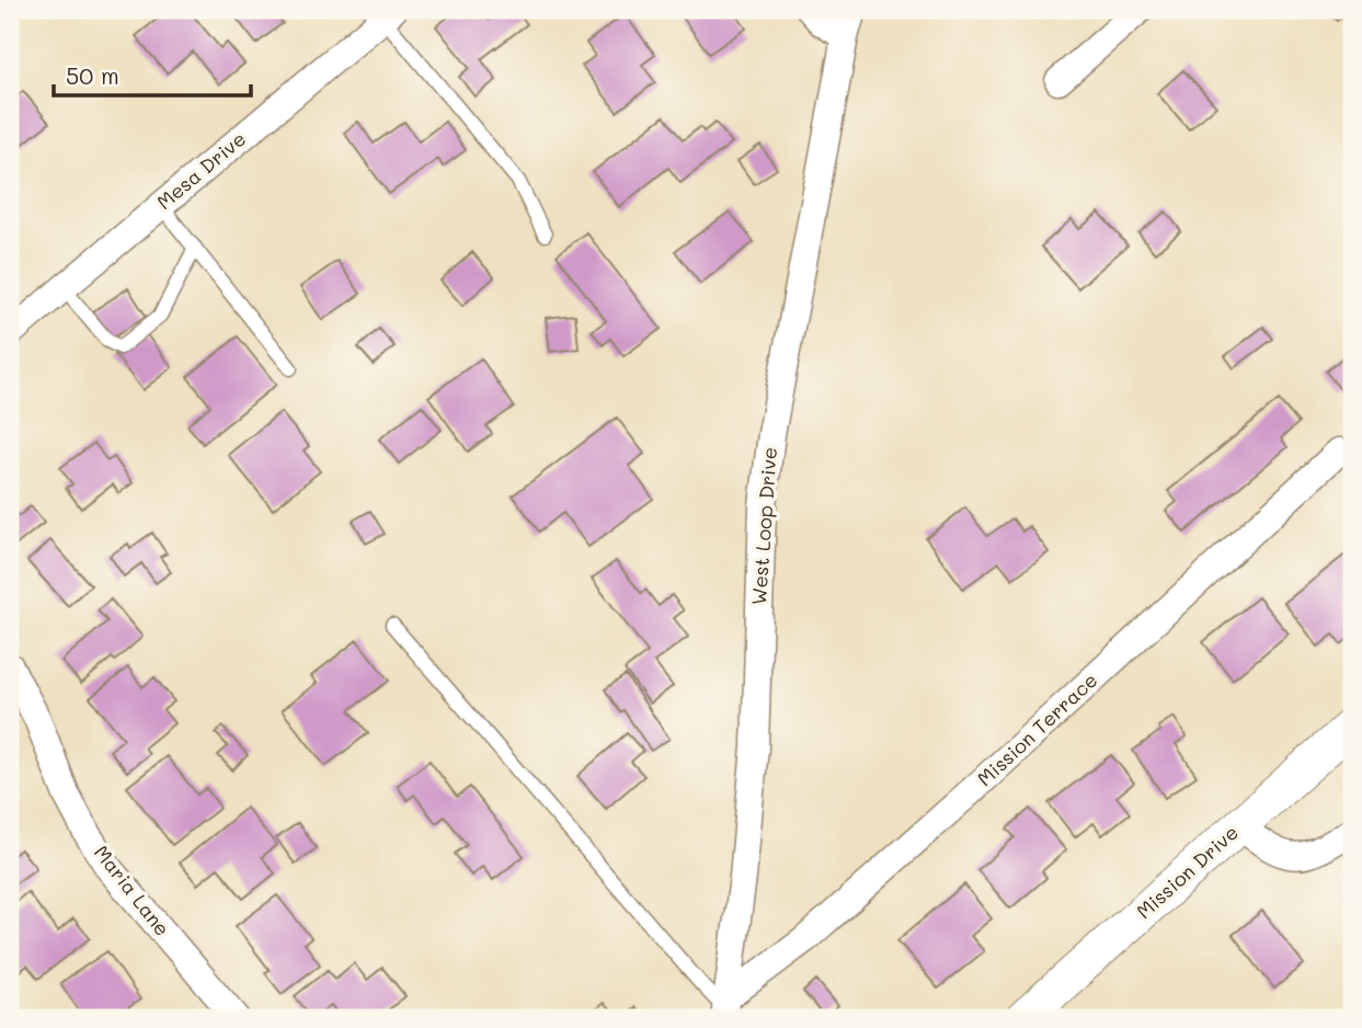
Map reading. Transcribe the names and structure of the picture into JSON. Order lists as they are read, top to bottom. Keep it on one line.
{"streets":{"street":["Mesa Drive","West Loop Drive","Mission Terrace","Mission Drive","Maria Lane"]},"crossings":[["West Loop Drive","Mission Terrace"]],"scale_bar":"50 m"}
